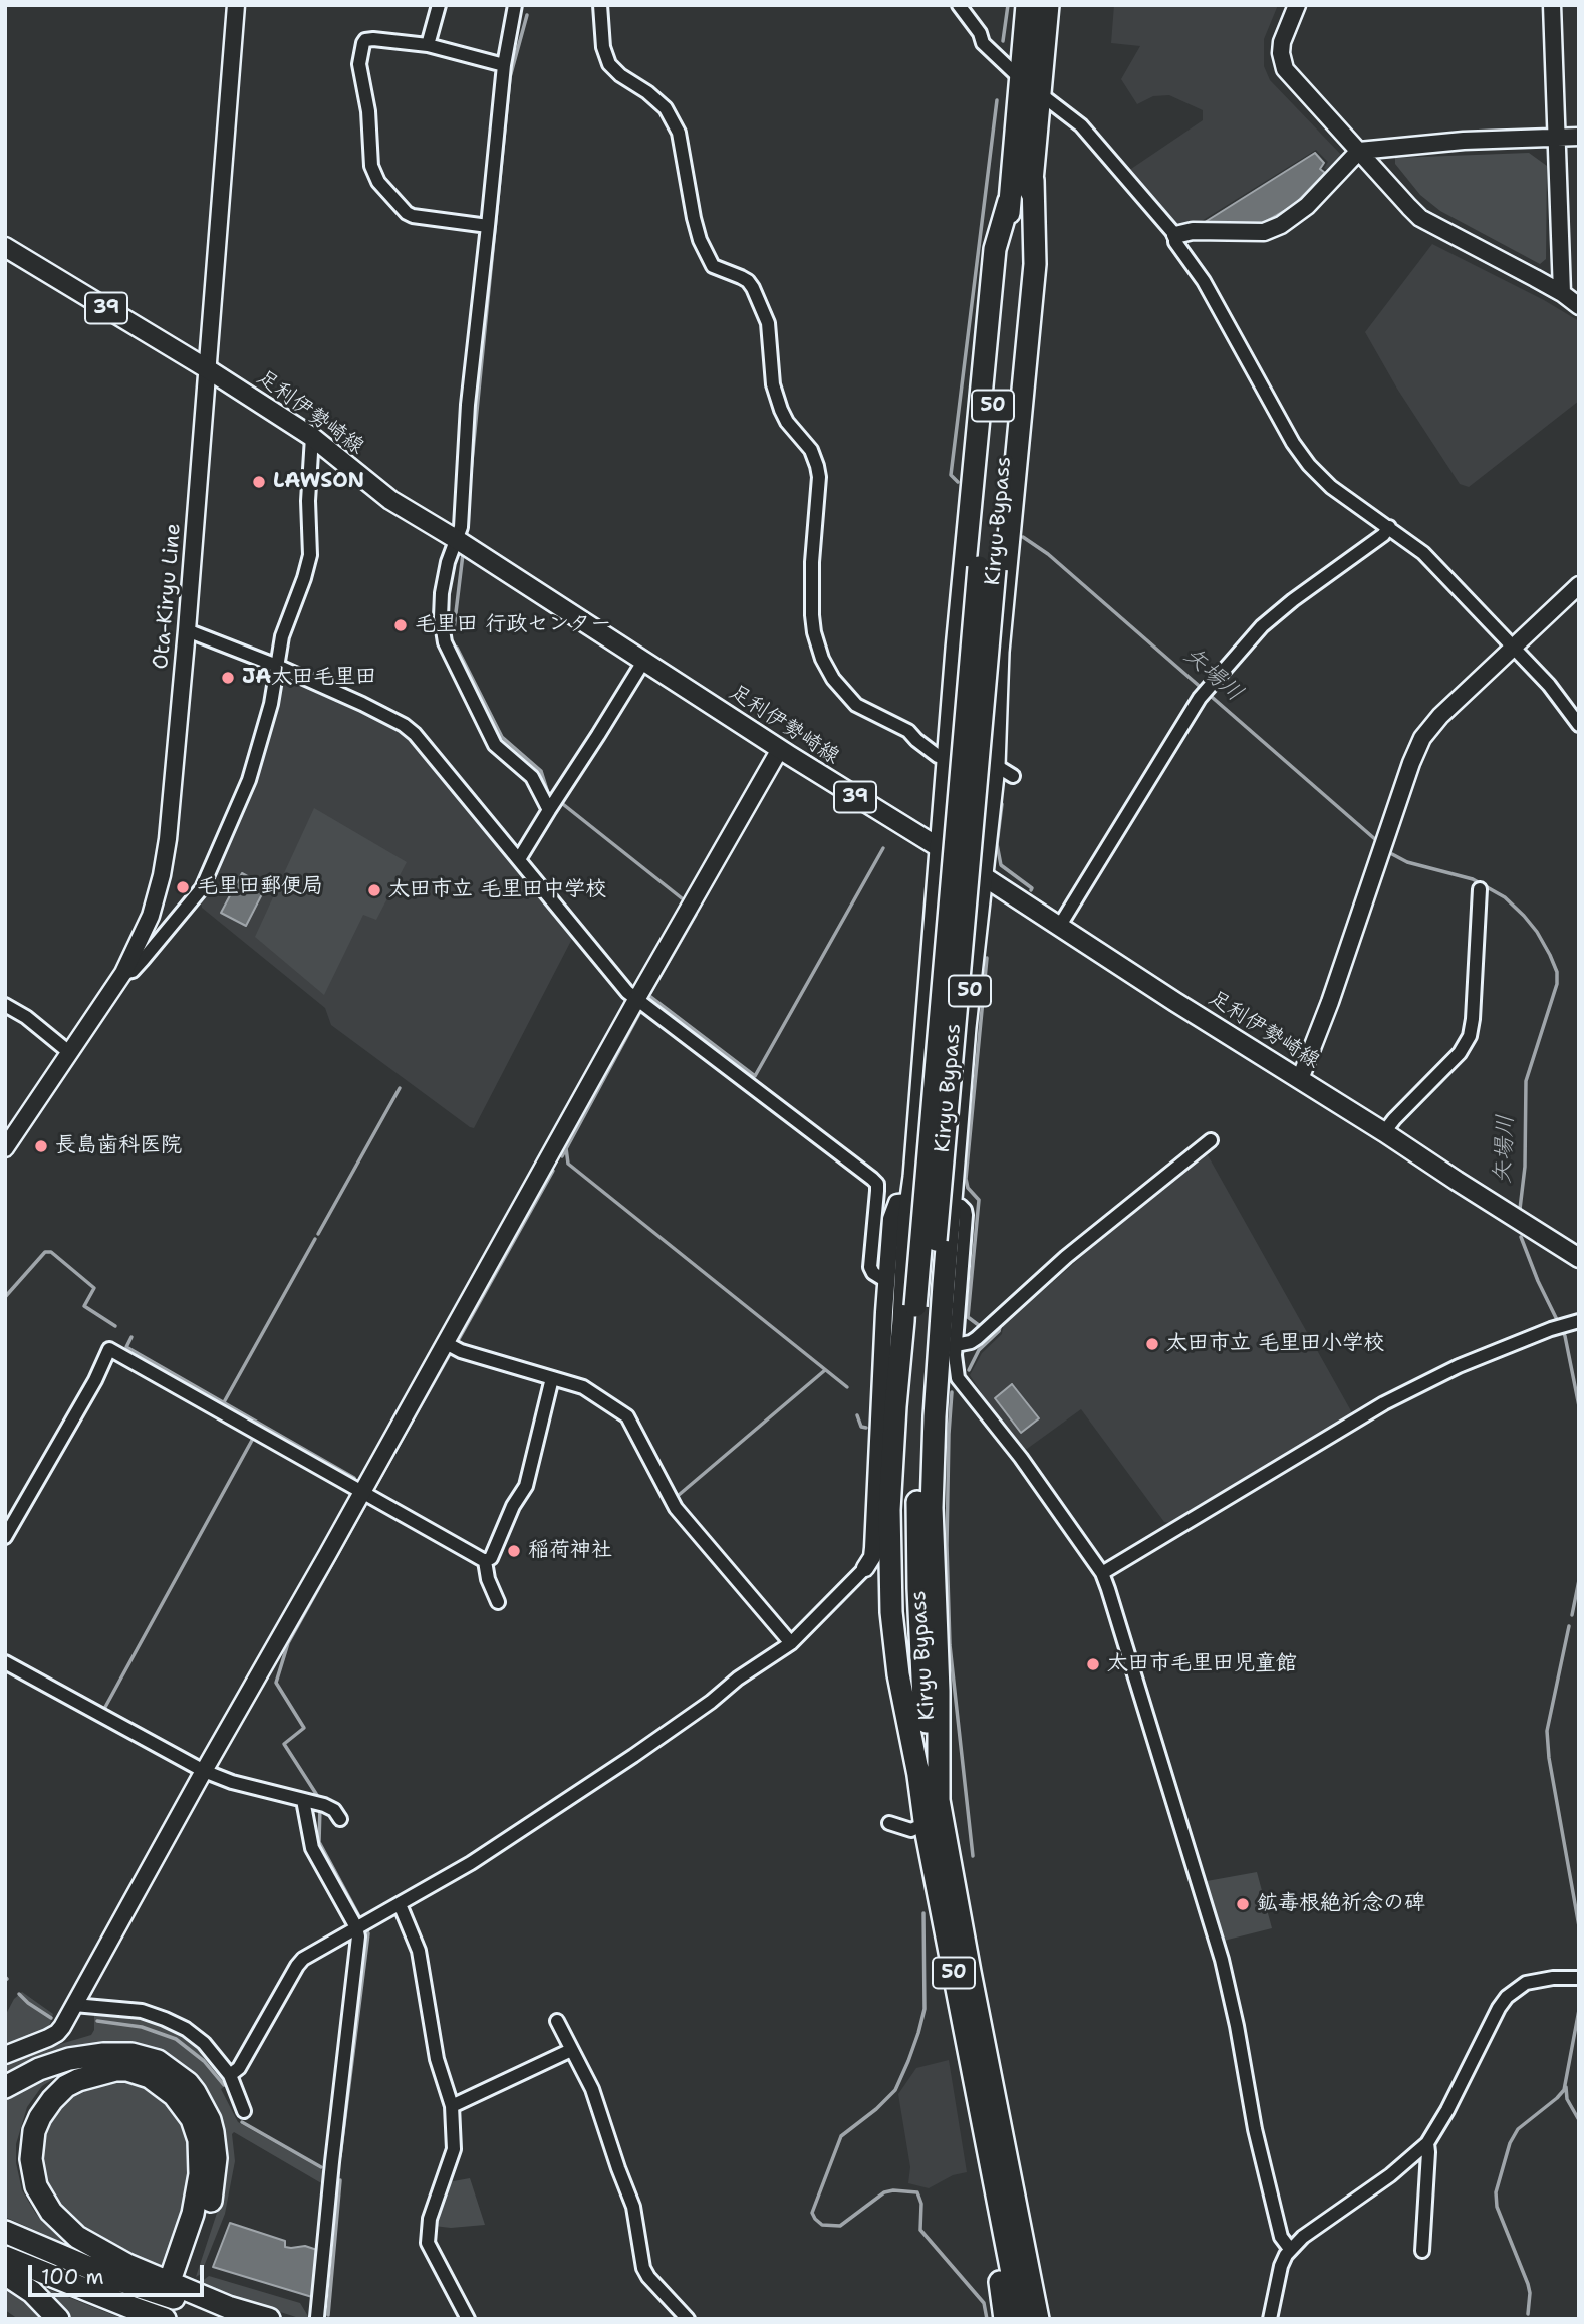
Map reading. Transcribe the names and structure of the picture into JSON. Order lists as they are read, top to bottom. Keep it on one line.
{"streets":{"highway":["50","Kiryu Bypass"],"main road":["39","足利伊勢崎線"],"street":["Ota-Kiryu Line"]},"crossings":[["50","足利伊勢崎線"],["50","Kiryu Bypass"],["足利伊勢崎線","Ota-Kiryu Line"]],"water":["矢場川"],"places":["LAWSON","毛里田 行政センター","JA太田毛里田","毛里田郵便局","太田市立 毛里田中学校","長島歯科医院","太田市立 毛里田小学校","稲荷神社","太田市毛里田児童館","鉱毒根絶祈念の碑"],"scale_bar":"100 m"}
